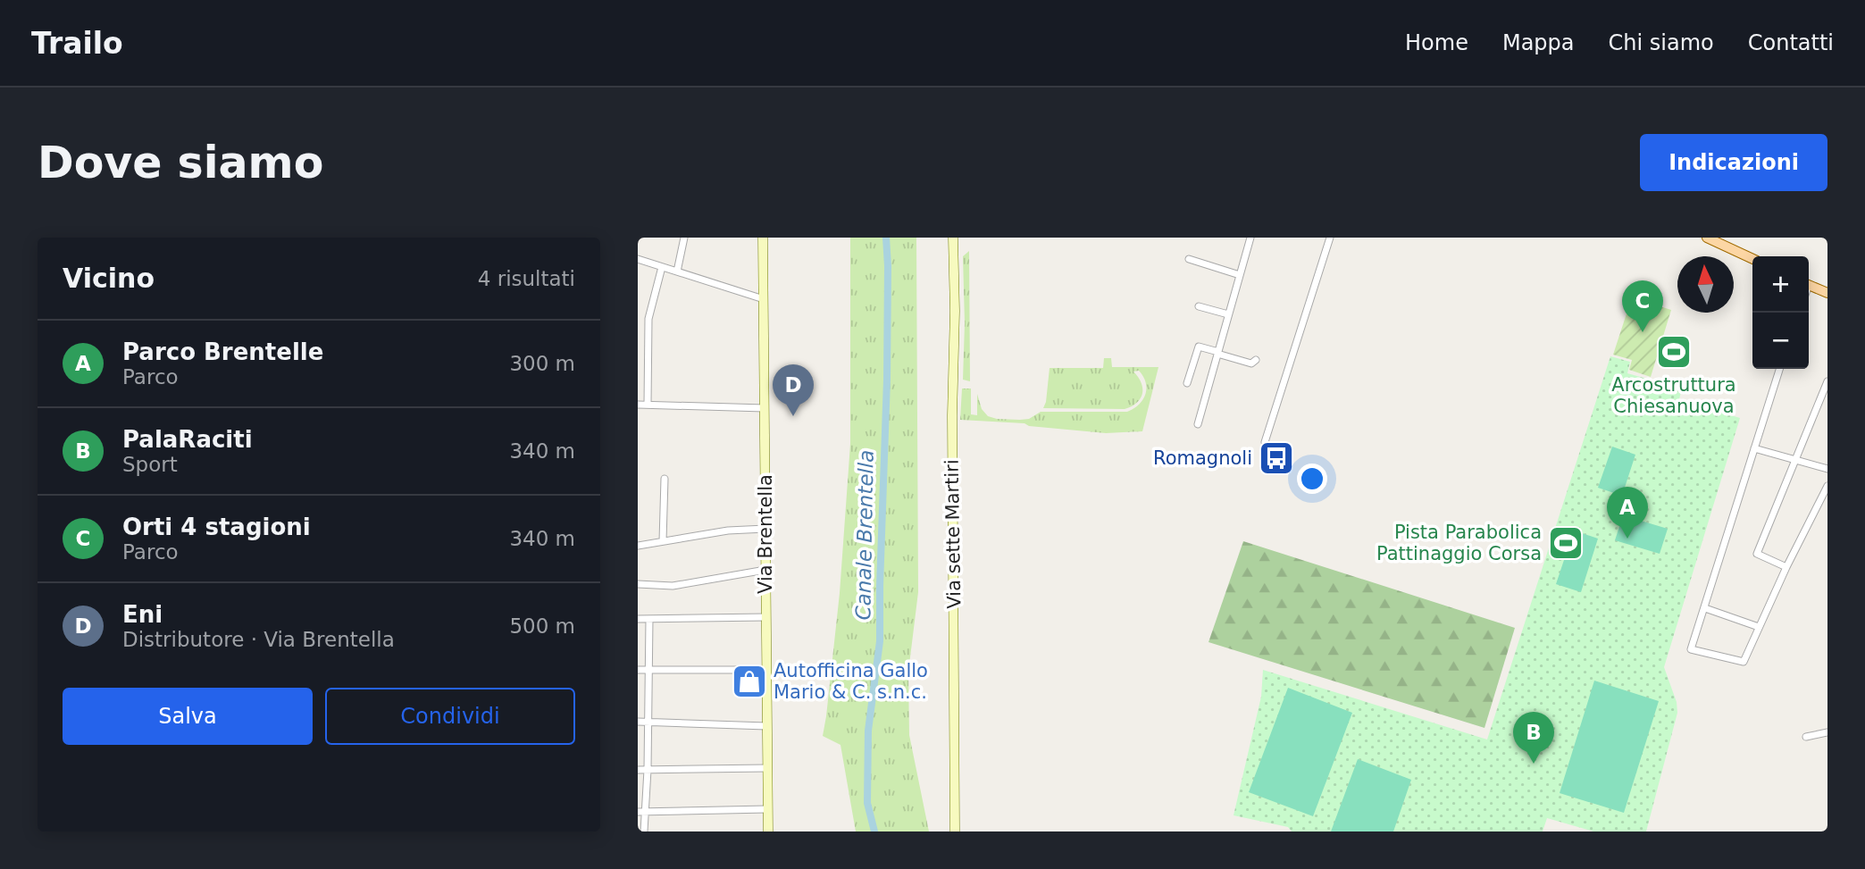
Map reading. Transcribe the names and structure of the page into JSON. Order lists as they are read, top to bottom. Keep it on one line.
{"streets":{"main road":["Via Brentella","Via sette Martiri"]},"water":["Canale Brentella"],"places":{"sports":["Arcostruttura Chiesanuova","Pista Parabolica Pattinaggio Corsa"],"bus stop":["Romagnoli"],"shop":["Autofficina Gallo Mario & C. s.n.c."]},"north":"top","page":{"header":"Trailo","nav":["Home","Mappa","Chi siamo","Contatti"],"buttons":["Indicazioni",["Salva","Condividi"]],"title":"Dove siamo","heading":["Vicino","4 risultati"],"map_buttons":["+","−"],"pins":["C","D","A","B"],"list":[{"mark":"A","name":"Parco Brentelle","note":"Parco","value":"300 m"},{"mark":"B","name":"PalaRaciti","note":"Sport","value":"340 m"},{"mark":"C","name":"Orti 4 stagioni","note":"Parco","value":"340 m"},{"mark":"D","name":"Eni","note":"Distributore · Via Brentella","value":"500 m"}]}}
